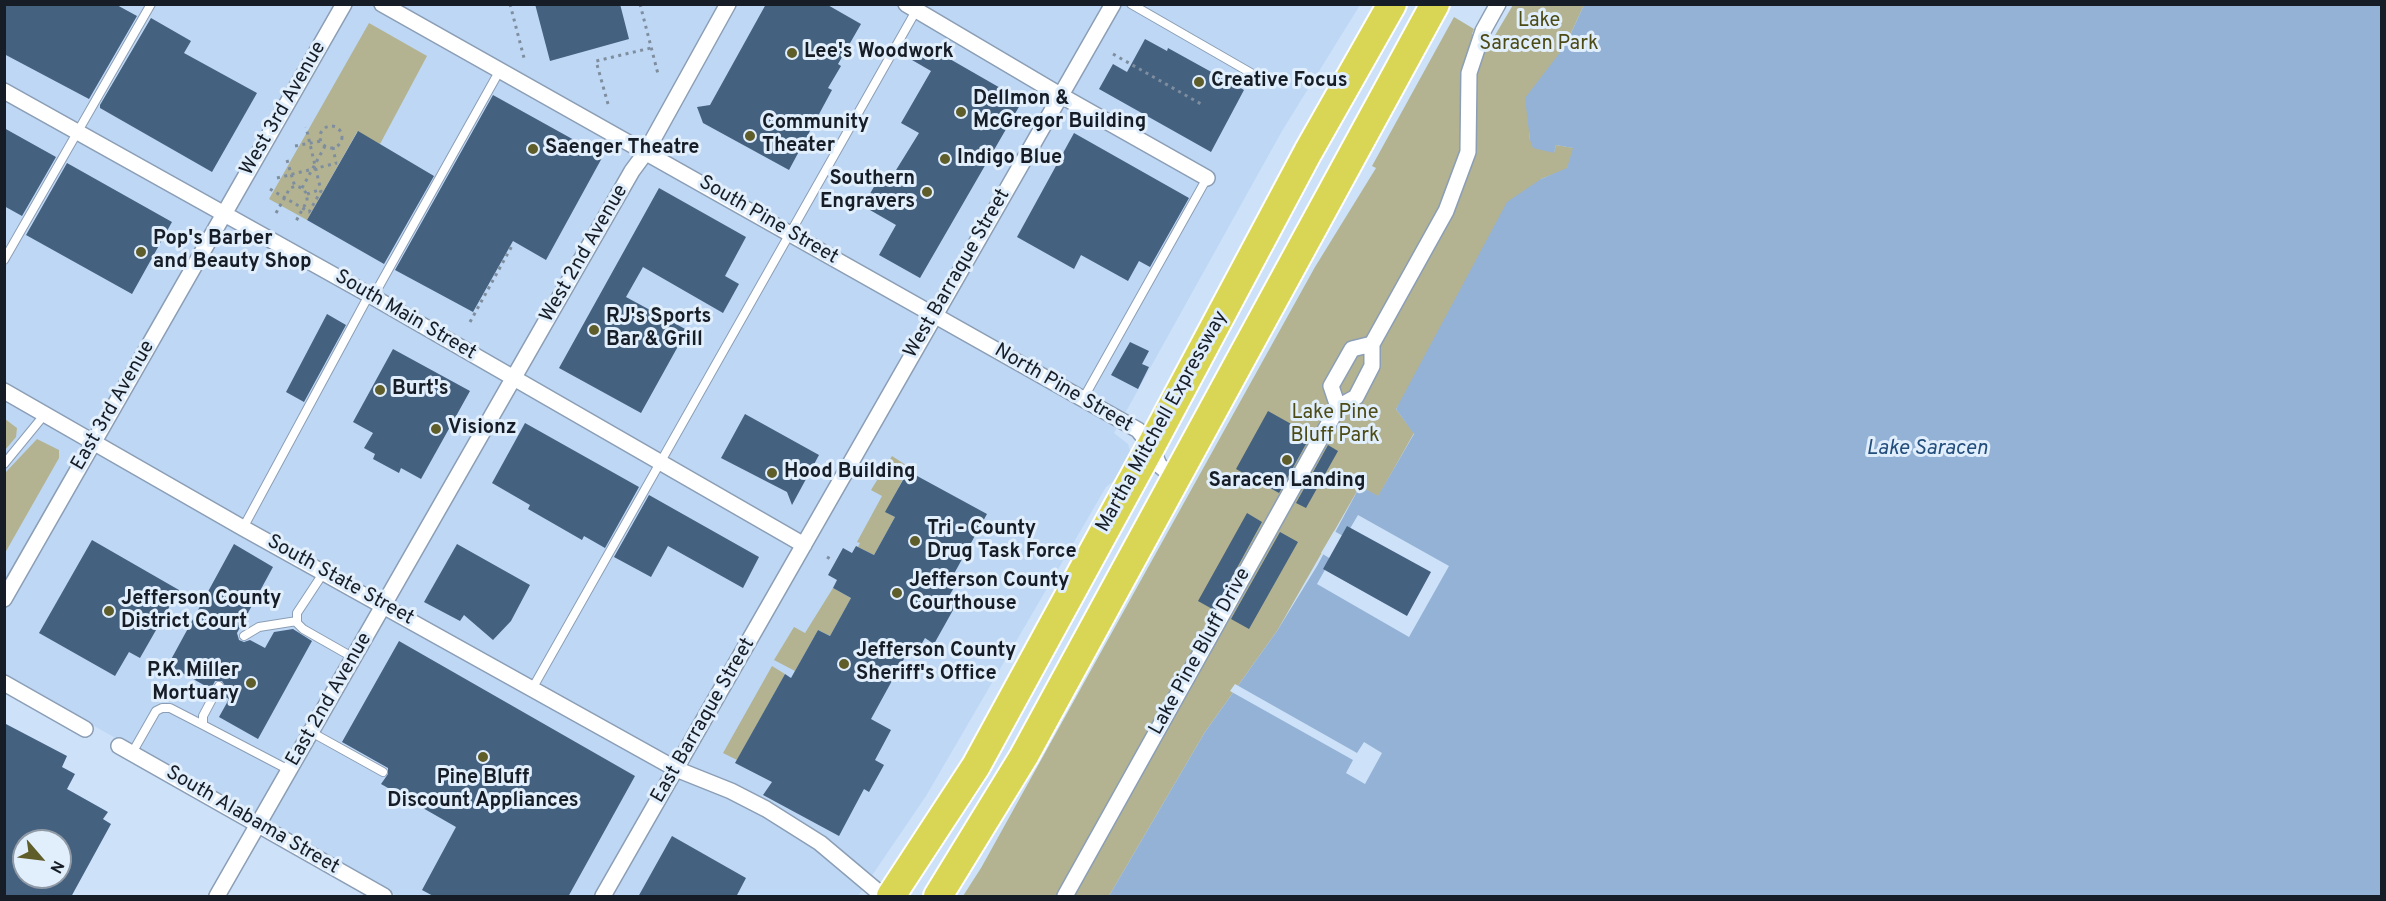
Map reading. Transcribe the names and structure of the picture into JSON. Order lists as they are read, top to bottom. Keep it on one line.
{"streets":{"highway":["Martha Mitchell Expressway"],"street":["West 3rd Avenue","South Pine Street","West 2nd Avenue","West Barraque Street","South Main Street","North Pine Street","East 3rd Avenue","South State Street","Lake Pine Bluff Drive","East 2nd Avenue","East Barraque Street","South Alabama Street"]},"crossings":[["West 3rd Avenue","South Main Street"],["West 3rd Avenue","East 3rd Avenue"],["South Pine Street","West 2nd Avenue"],["South Pine Street","West Barraque Street"],["South Pine Street","North Pine Street"],["West 2nd Avenue","South Main Street"],["West 2nd Avenue","East 2nd Avenue"],["West Barraque Street","South Main Street"],["West Barraque Street","North Pine Street"],["West Barraque Street","East Barraque Street"],["South Main Street","East 3rd Avenue"],["South Main Street","East 2nd Avenue"],["South Main Street","East Barraque Street"],["North Pine Street","Martha Mitchell Expressway"],["East 3rd Avenue","South State Street"],["South State Street","East 2nd Avenue"],["South State Street","East Barraque Street"],["East 2nd Avenue","South Alabama Street"]],"water":["Lake Saracen"],"parks":["Lake Saracen Park","Lake Pine Bluff Park"],"places":["Lee's Woodwork","Creative Focus","Dellmon & McGregor Building","Community Theater","Saenger Theatre","Indigo Blue","Southern Engravers","Pop's Barber and Beauty Shop","RJ's Sports Bar & Grill","Burt's","Visionz","Saracen Landing","Hood Building","Tri - County Drug Task Force","Jefferson County Courthouse","Jefferson County District Court","Jefferson County Sheriff's Office","P.K. Miller Mortuary","Pine Bluff Discount Appliances"],"north":"bottom right"}
